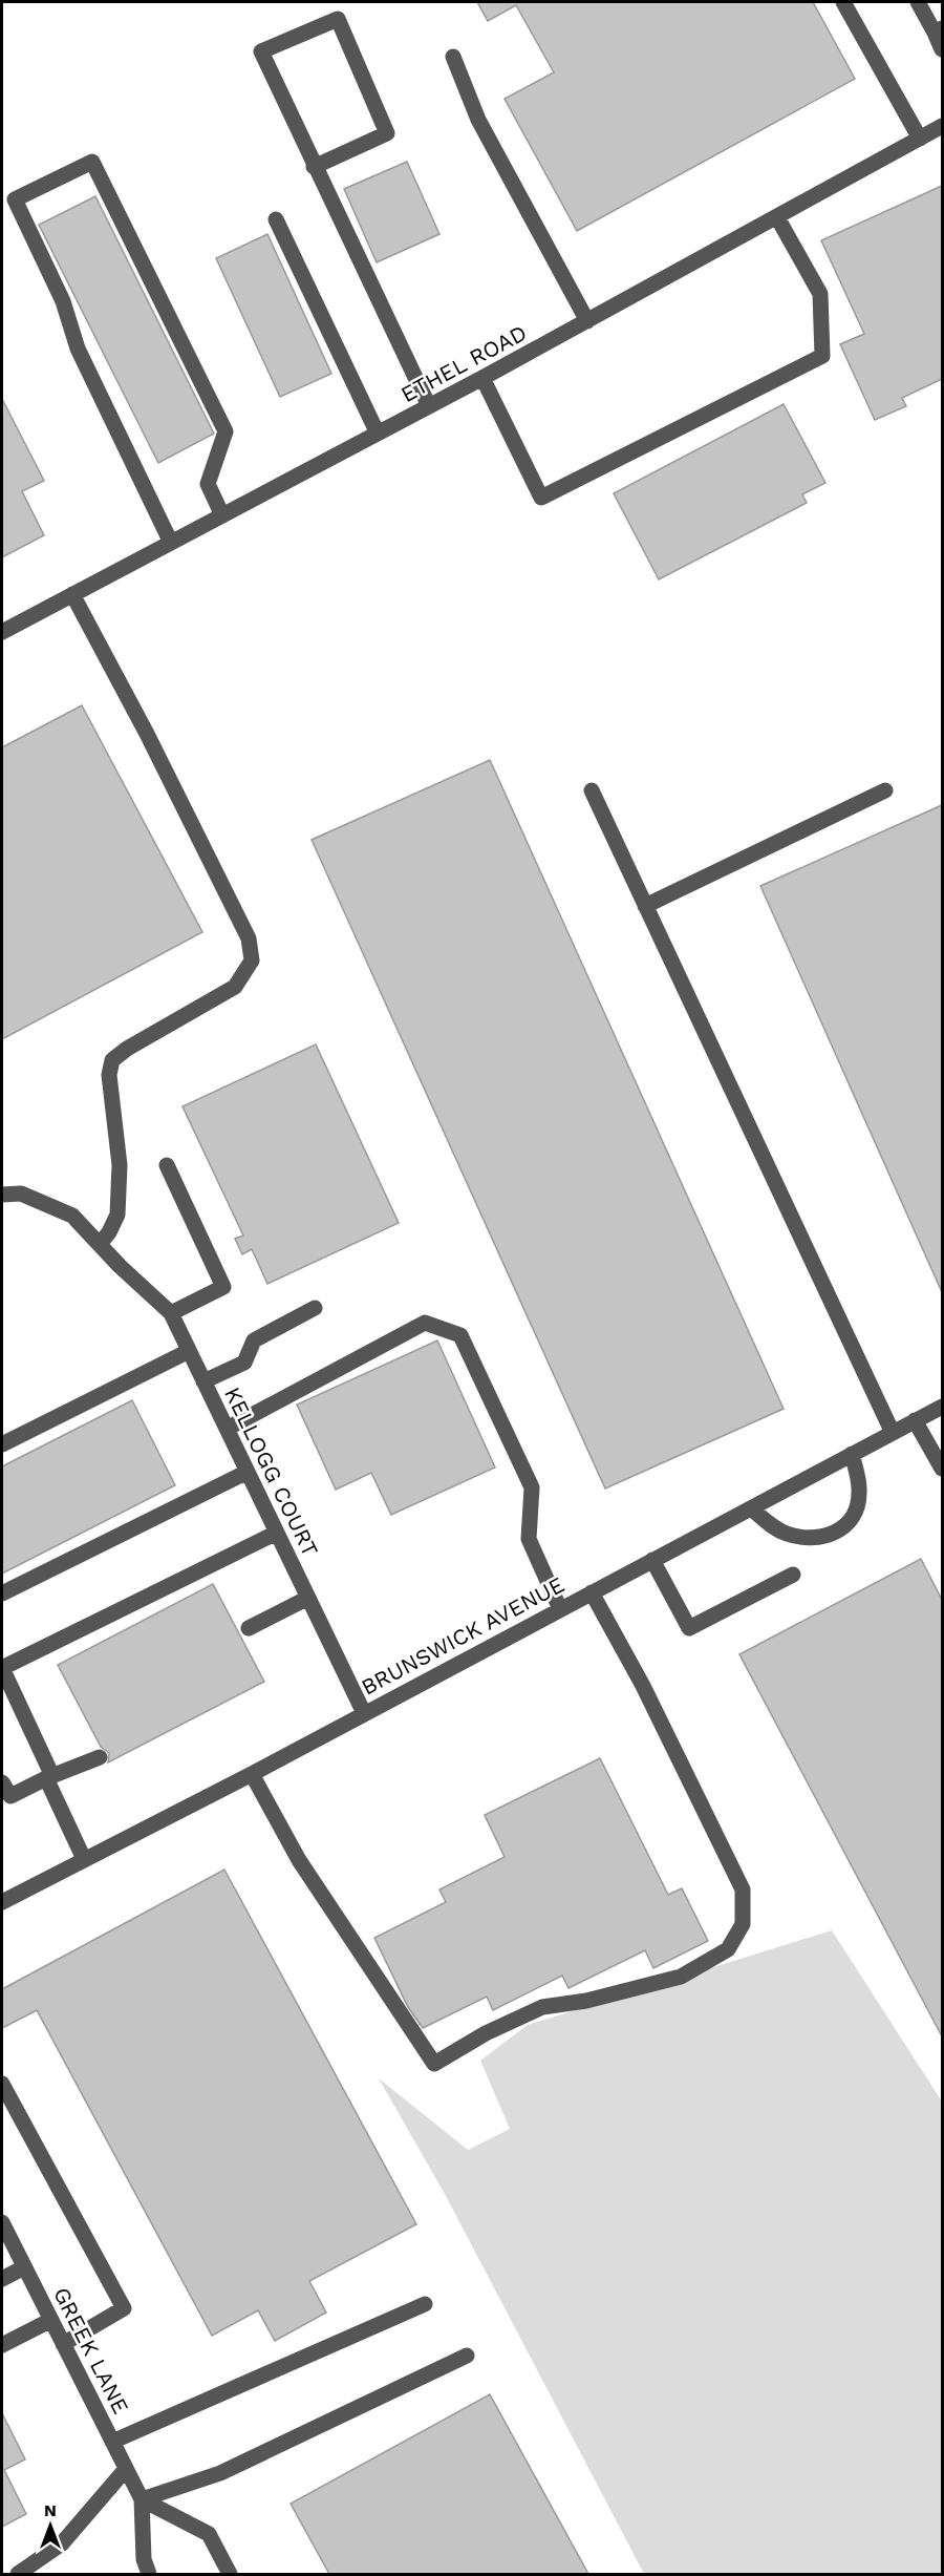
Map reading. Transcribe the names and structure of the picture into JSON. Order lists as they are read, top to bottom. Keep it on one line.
{"streets":{"street":["ETHEL ROAD","KELLOGG COURT","BRUNSWICK AVENUE","GREEK LANE"]},"crossings":[["KELLOGG COURT","BRUNSWICK AVENUE"]],"north":"top"}
